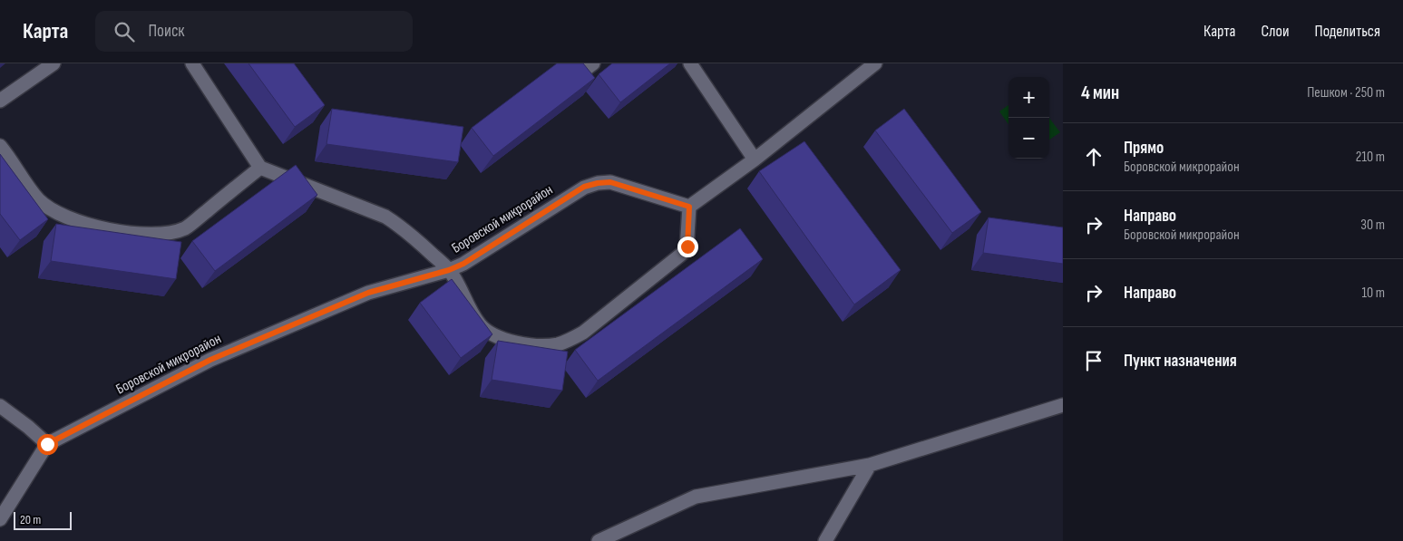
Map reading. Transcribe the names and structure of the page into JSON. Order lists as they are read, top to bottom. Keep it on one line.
{"streets":{"lane":["Боровской микрорайон"]},"scale_bar":"20 m","page":{"header":"Карта","search":"Поиск","nav":["Карта","Слои","Поделиться"],"heading":["4 мин","Пешком · 250 m"],"map_buttons":["+","−"],"list":[["Прямо","Боровской микрорайон","210 m"],["Направо","Боровской микрорайон","30 m"],["Направо","10 m"],"Пункт назначения"],"scale":"20 m"}}
